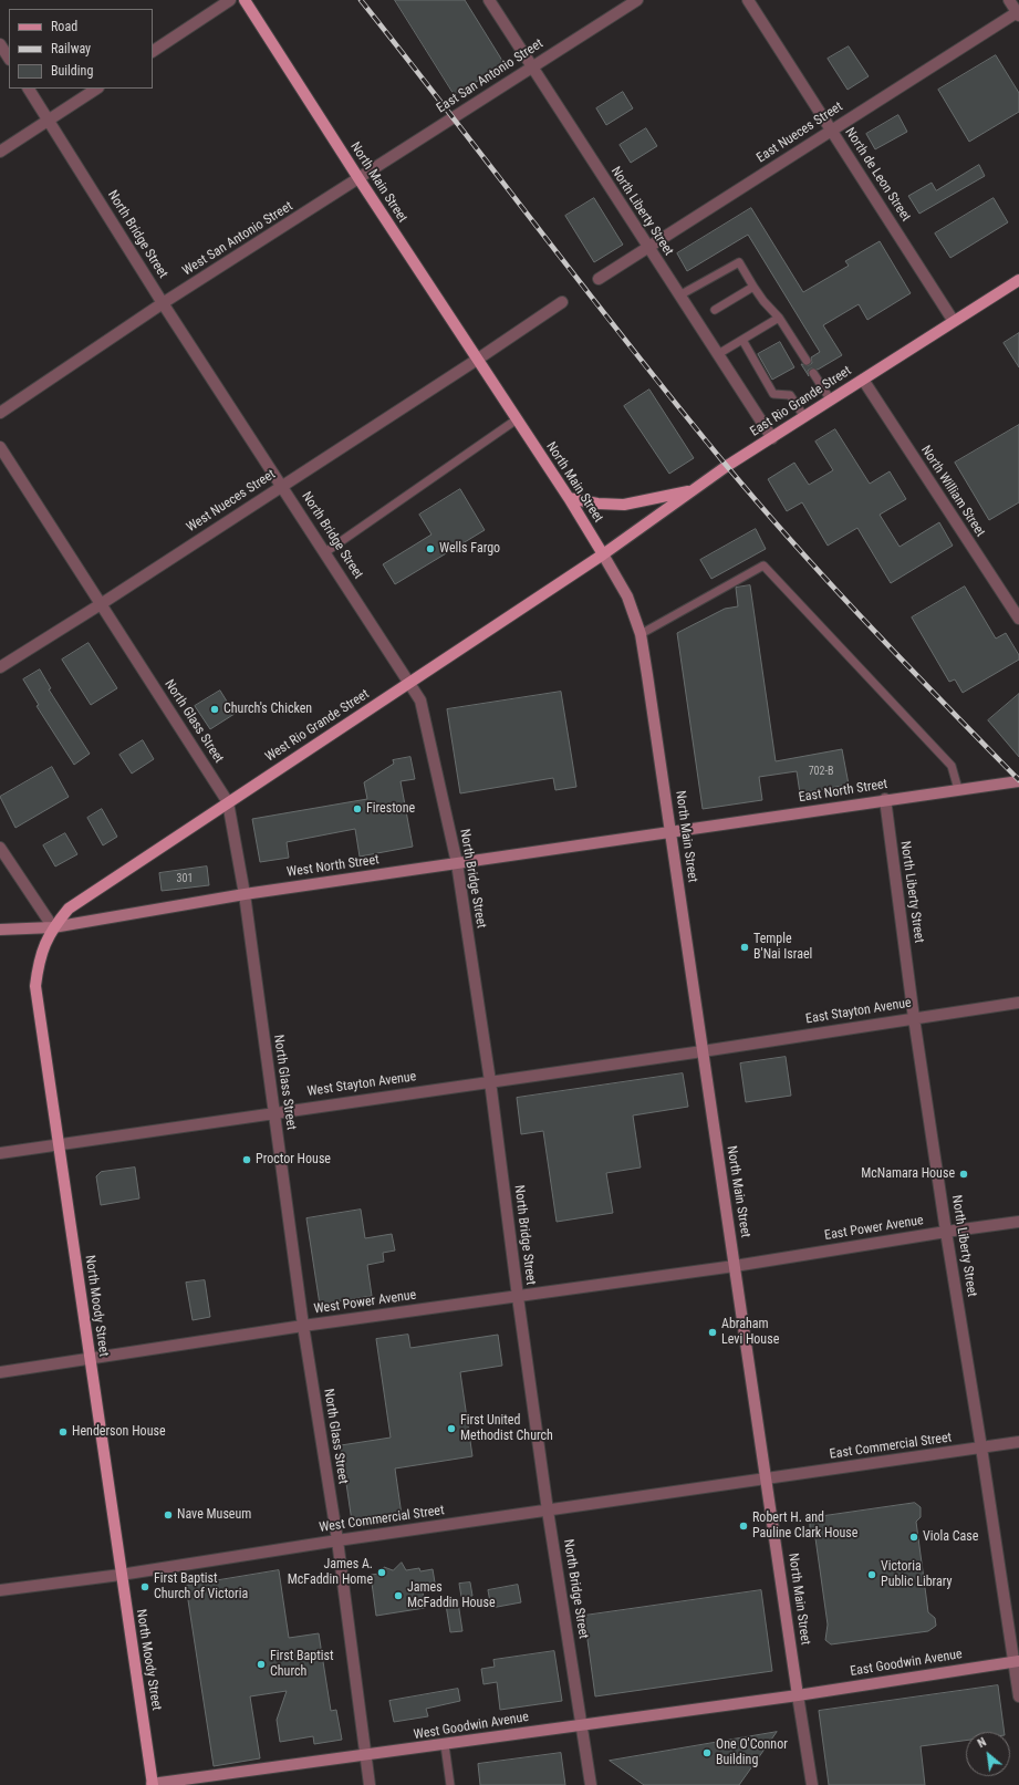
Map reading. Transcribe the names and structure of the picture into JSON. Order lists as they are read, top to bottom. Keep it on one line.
{"streets":{"main road":["North Main Street","East Rio Grande Street","West Rio Grande Street","North Moody Street"],"street":["East San Antonio Street","East Nueces Street","North de Leon Street","North Liberty Street","North Bridge Street","West San Antonio Street","North William Street","West Nueces Street","North Glass Street","East North Street","West North Street","East Stayton Avenue","West Stayton Avenue","East Power Avenue","West Power Avenue","East Commercial Street","West Commercial Street","East Goodwin Avenue","West Goodwin Avenue"]},"crossings":[["East San Antonio Street","North Main Street"],["East San Antonio Street","North Liberty Street"],["East San Antonio Street","West San Antonio Street"],["East Nueces Street","North de Leon Street"],["East Nueces Street","North Liberty Street"],["North de Leon Street","East Rio Grande Street"],["North Main Street","West San Antonio Street"],["North Main Street","East Rio Grande Street"],["North Main Street","West Nueces Street"],["North Main Street","West Rio Grande Street"],["North Main Street","East North Street"],["North Main Street","West North Street"],["North Main Street","East Stayton Avenue"],["North Main Street","West Stayton Avenue"],["North Main Street","East Power Avenue"],["North Main Street","West Power Avenue"],["North Main Street","East Commercial Street"],["North Main Street","West Commercial Street"],["North Main Street","East Goodwin Avenue"],["North Main Street","West Goodwin Avenue"],["North Liberty Street","East Rio Grande Street"],["North Liberty Street","East North Street"],["North Liberty Street","East Stayton Avenue"],["North Liberty Street","East Power Avenue"],["North Liberty Street","East Commercial Street"],["North Liberty Street","East Goodwin Avenue"],["North Bridge Street","West San Antonio Street"],["North Bridge Street","West Nueces Street"],["North Bridge Street","West Rio Grande Street"],["North Bridge Street","West North Street"],["North Bridge Street","West Stayton Avenue"],["North Bridge Street","West Power Avenue"],["North Bridge Street","West Commercial Street"],["North Bridge Street","West Goodwin Avenue"],["East Rio Grande Street","North William Street"],["East Rio Grande Street","West Rio Grande Street"],["West Nueces Street","North Glass Street"],["North Glass Street","West Rio Grande Street"],["North Glass Street","West North Street"],["North Glass Street","West Stayton Avenue"],["North Glass Street","West Power Avenue"],["North Glass Street","West Commercial Street"],["North Glass Street","West Goodwin Avenue"],["West Rio Grande Street","West North Street"],["West Rio Grande Street","North Moody Street"],["East North Street","West North Street"],["West North Street","North Moody Street"],["East Stayton Avenue","West Stayton Avenue"],["West Stayton Avenue","North Moody Street"],["East Power Avenue","West Power Avenue"],["West Power Avenue","North Moody Street"],["North Moody Street","West Commercial Street"],["North Moody Street","West Goodwin Avenue"],["East Commercial Street","West Commercial Street"],["East Goodwin Avenue","West Goodwin Avenue"]],"places":["Wells Fargo","Church's Chicken","Firestone","Temple B'Nai Israel","Proctor House","McNamara House","Abraham Levi House","First United Methodist Church","Henderson House","Nave Museum","Robert H. and Pauline Clark House","Viola Case","James A. McFaddin Home","Victoria Public Library","First Baptist Church of Victoria","James McFaddin House","First Baptist Church","One O'Connor Building"],"house_numbers":["702-B","301"],"legend":["Road","Railway","Building"],"north":"top left"}
